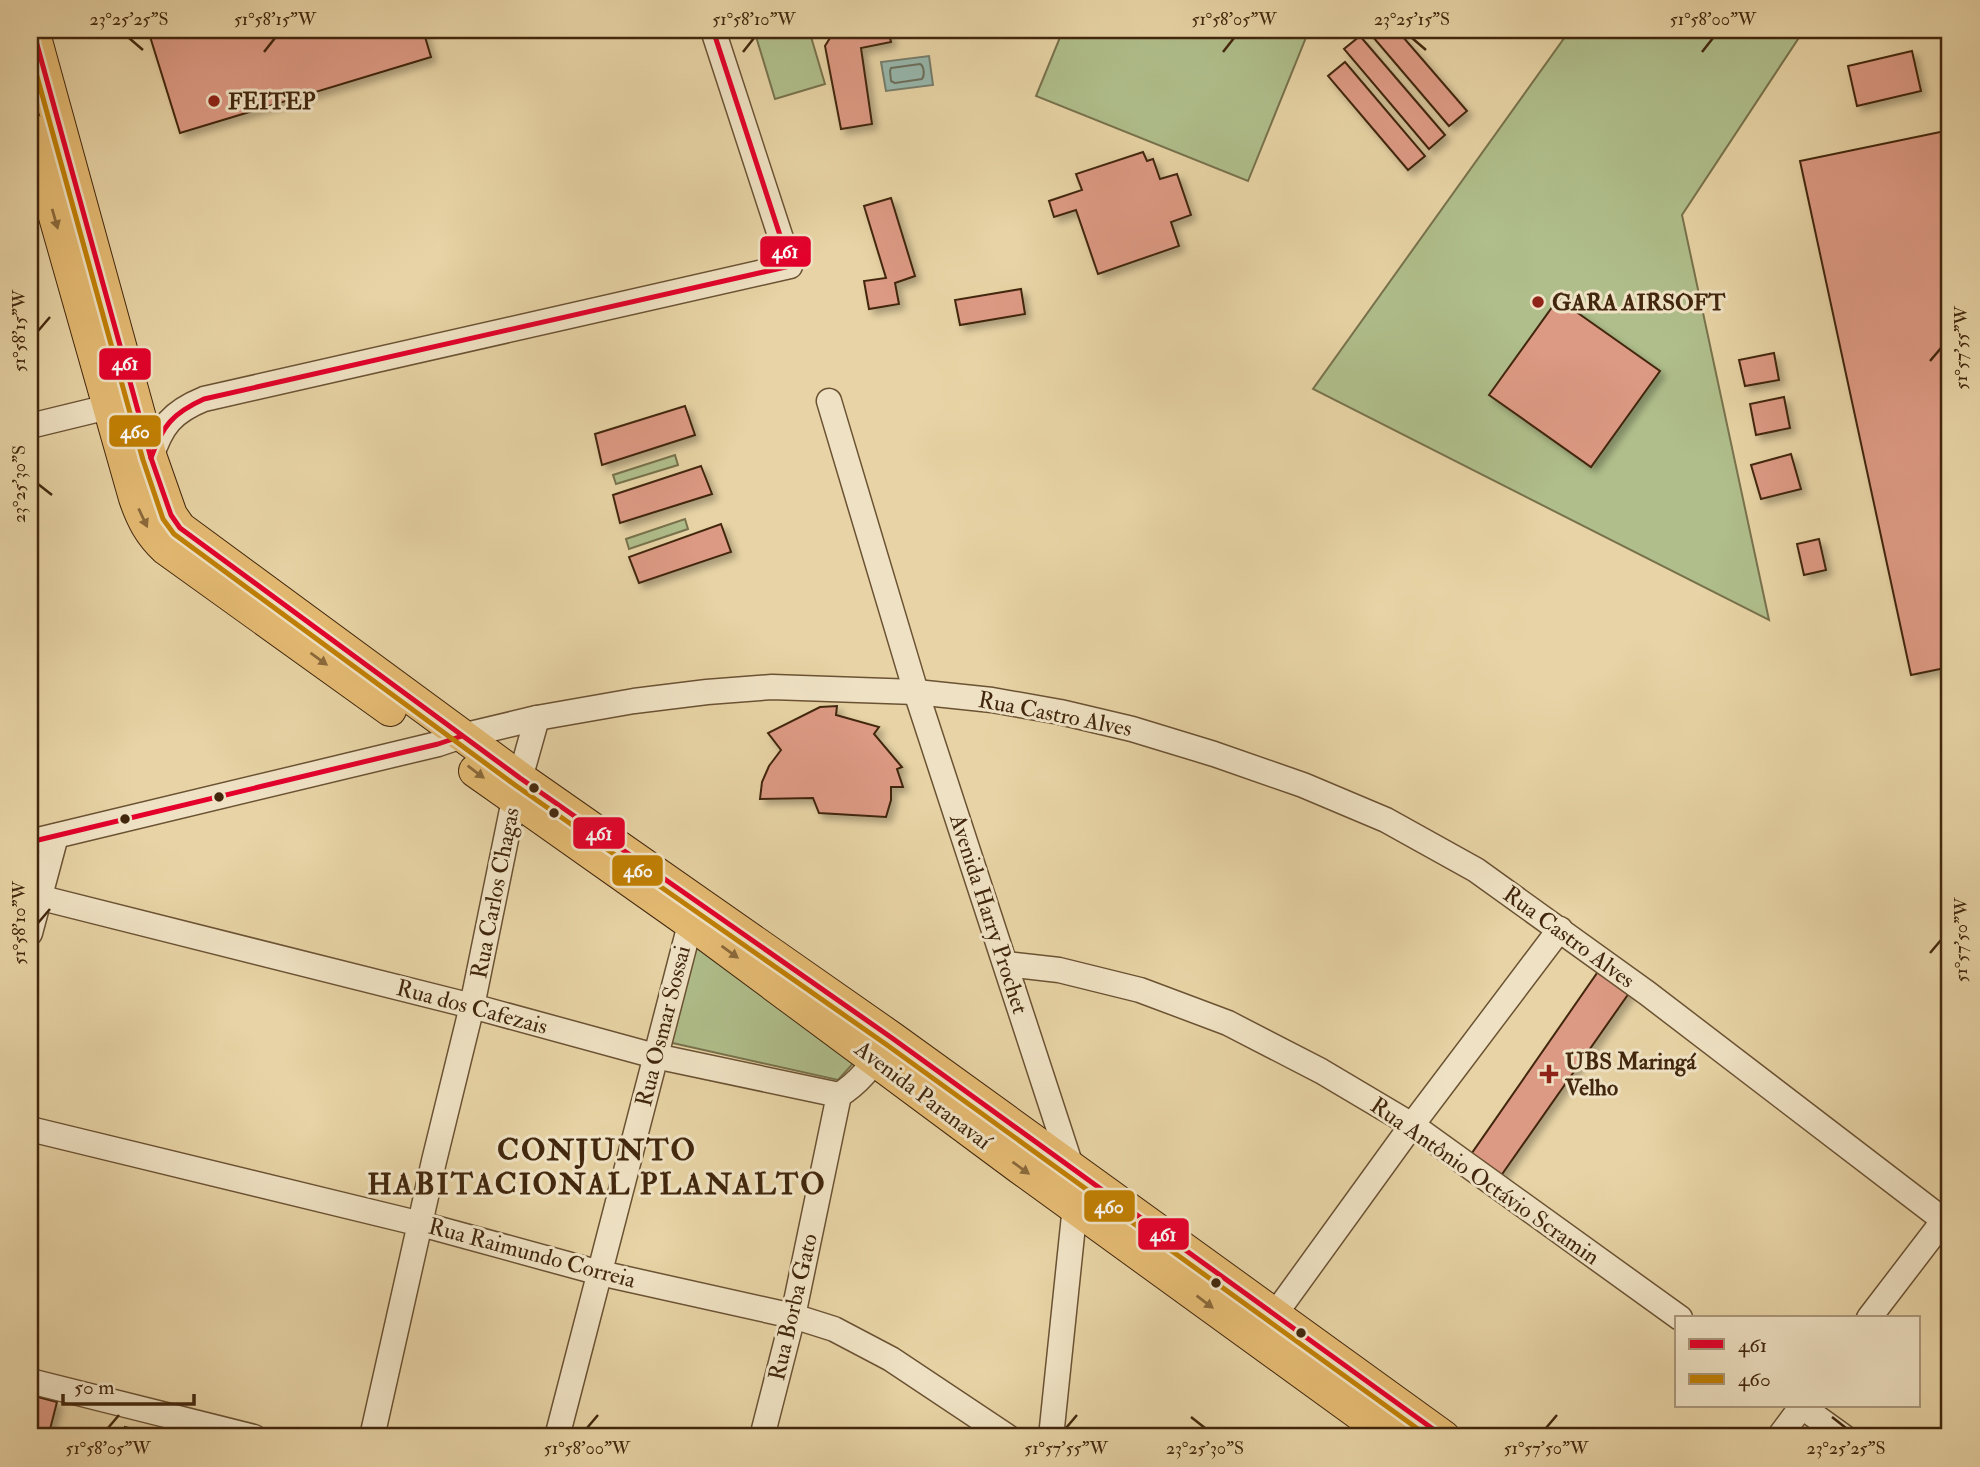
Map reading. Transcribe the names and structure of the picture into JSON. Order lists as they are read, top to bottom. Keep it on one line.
{"streets":{"main road":["Avenida Paranavaí"],"street":["Rua Castro Alves","Rua Carlos Chagas","Avenida Harry Prochet","Rua dos Cafezais","Rua Osmar Sossai","Rua Antônio Octávio Scramin","Rua Raimundo Correia","Rua Borba Gato"]},"crossings":[["Rua Castro Alves","Rua Carlos Chagas"],["Rua Castro Alves","Avenida Harry Prochet"],["Rua Castro Alves","Avenida Paranavaí"],["Rua Carlos Chagas","Rua dos Cafezais"],["Rua Carlos Chagas","Avenida Paranavaí"],["Rua Carlos Chagas","Rua Raimundo Correia"],["Avenida Harry Prochet","Avenida Paranavaí"],["Avenida Harry Prochet","Rua Antônio Octávio Scramin"],["Rua dos Cafezais","Rua Osmar Sossai"],["Rua dos Cafezais","Rua Borba Gato"],["Rua Osmar Sossai","Avenida Paranavaí"],["Rua Osmar Sossai","Rua Raimundo Correia"],["Rua Raimundo Correia","Rua Borba Gato"]],"districts":["CONJUNTO HABITACIONAL PLANALTO"],"places":{"other":["FEITEP","GARA AIRSOFT"],"health":["UBS Maringá Velho"]},"lines":["transit line 461","transit line 460"],"legend":["461","460"],"scale_bar":"50 m","coordinates":["23°25'25\"S","51°58'15\"W","51°58'10\"W","51°58'05\"W","23°25'15\"S","51°58'00\"W","51°57'55\"W","23°25'30\"S","51°57'50\"W"]}
